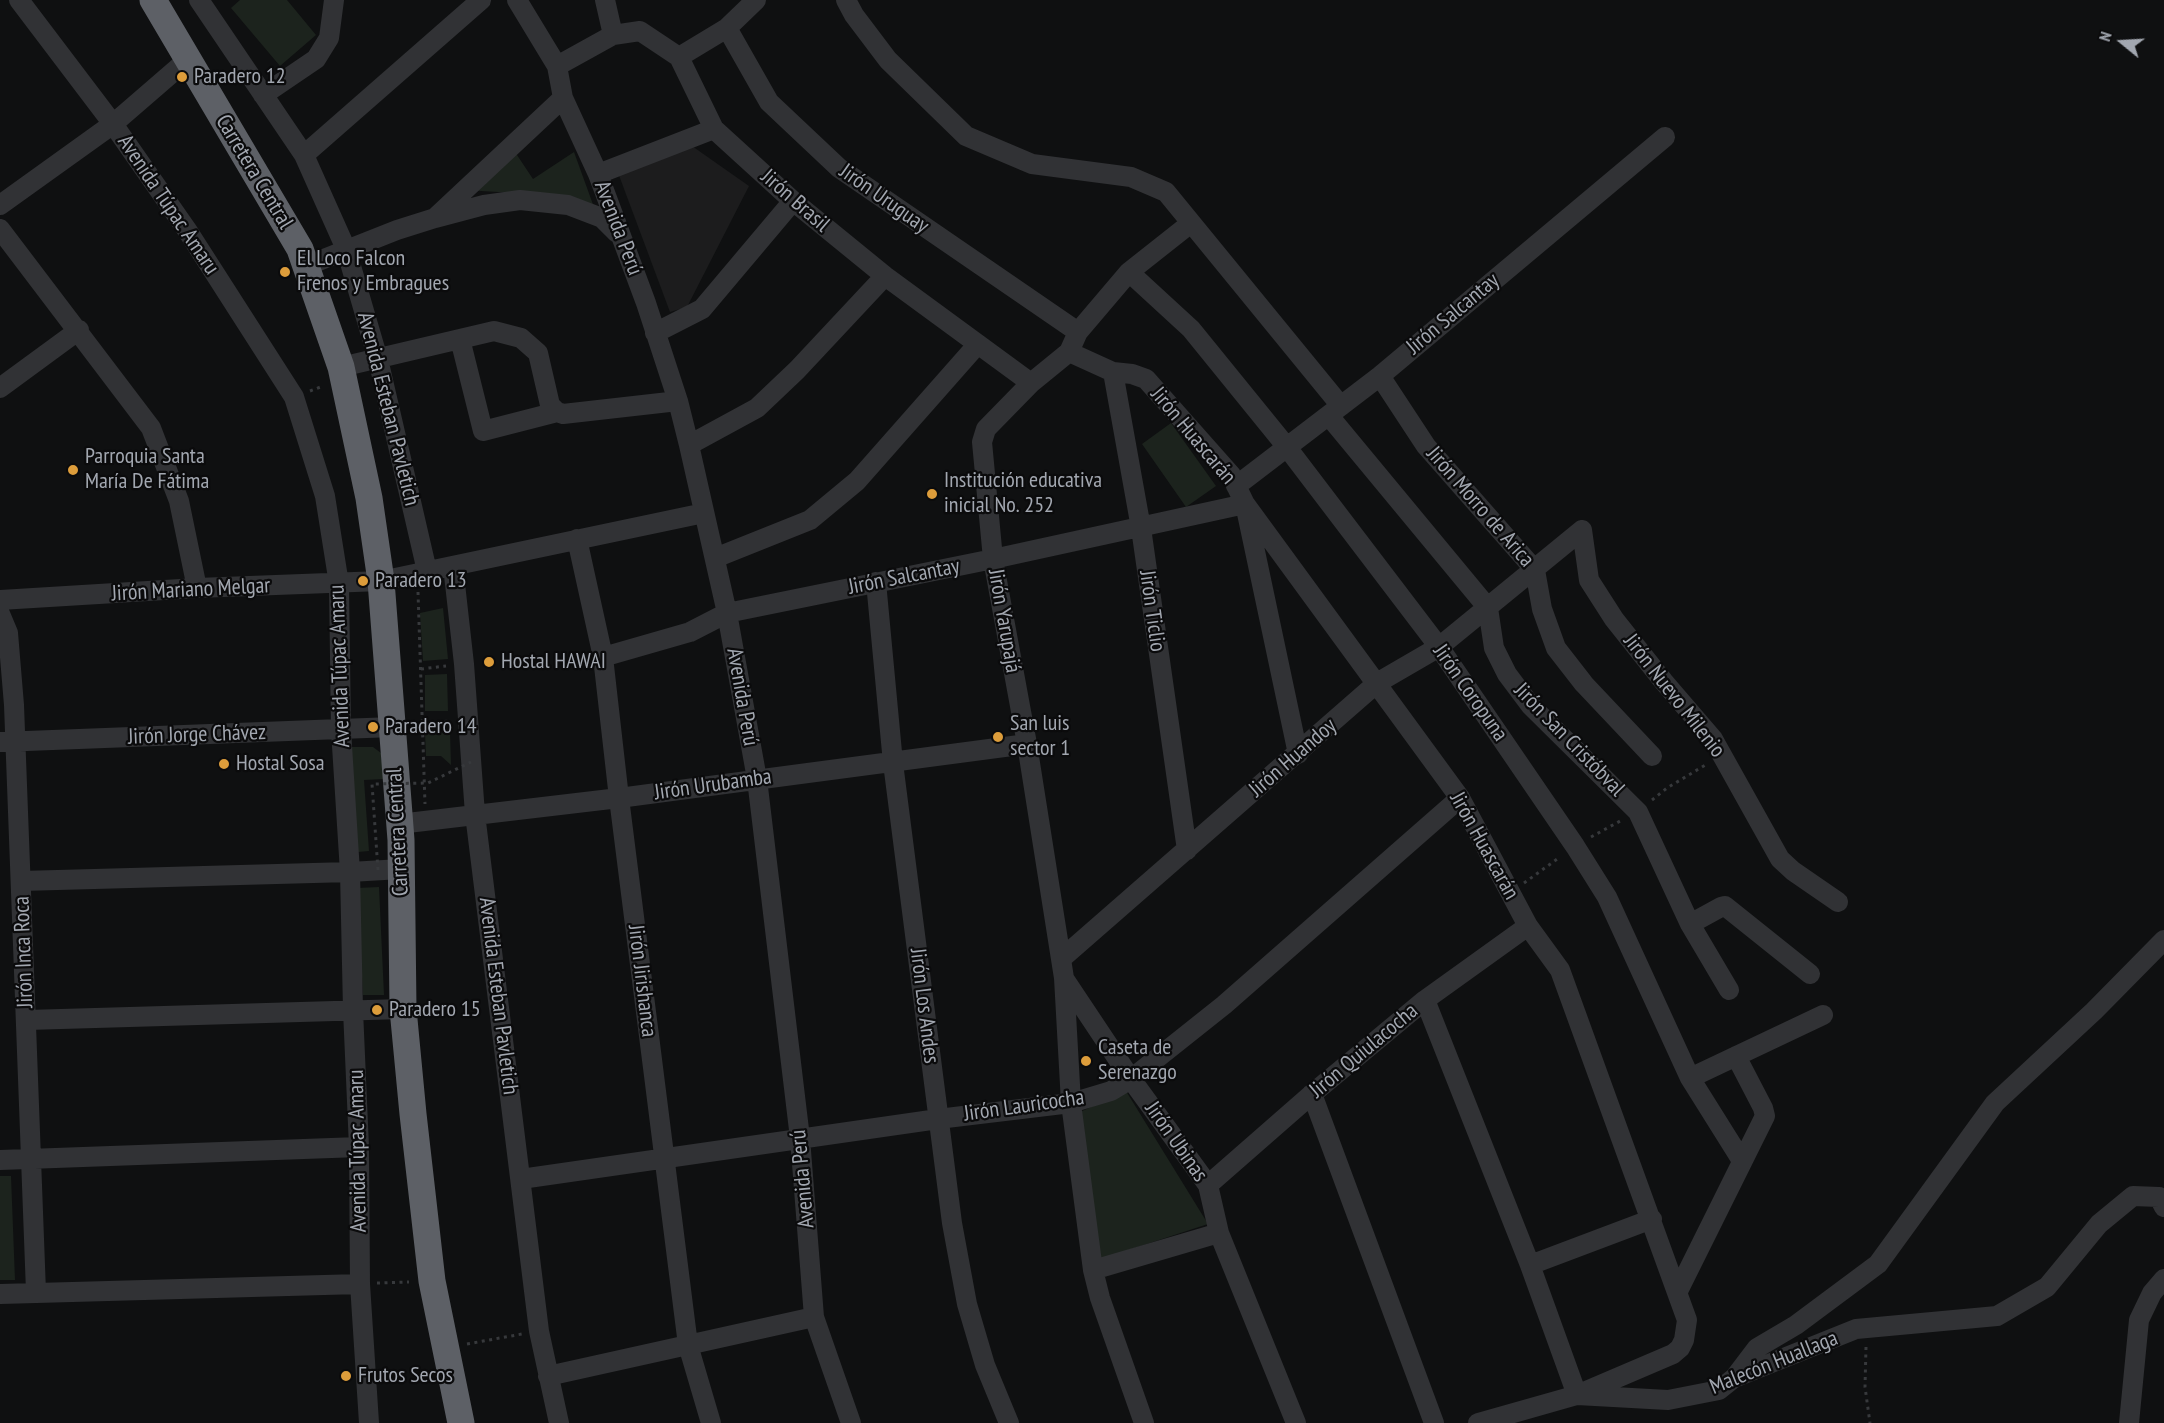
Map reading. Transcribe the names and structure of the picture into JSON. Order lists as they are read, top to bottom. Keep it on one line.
{"streets":{"highway":["Carretera Central"],"street":["Jirón Uruguay","Jirón Brasil","Avenida Túpac Amaru","Avenida Perú","Jirón Salcantay","Avenida Esteban Pavletich","Jirón Huascarán","Jirón Morro de Arica","Jirón Mariano Melgar","Jirón Ticlio","Jirón Yarupajá","Jirón Coropuna","Jirón Nuevo Milenio","Jirón Jorge Chávez","Jirón San Cristóbval","Jirón Huandoy","Jirón Urubamba","Jirón Inca Roca","Jirón Jirishanca","Jirón Los Andes","Jirón Quiulacocha","Jirón Lauricocha","Jirón Ubinas","Malecón Huallaga"]},"crossings":[["Carretera Central","Jirón Mariano Melgar"],["Carretera Central","Jirón Jorge Chávez"],["Carretera Central","Jirón Urubamba"],["Jirón Uruguay","Jirón Yarupajá"],["Jirón Brasil","Jirón Yarupajá"],["Avenida Túpac Amaru","Jirón Mariano Melgar"],["Avenida Túpac Amaru","Jirón Jorge Chávez"],["Avenida Perú","Jirón Salcantay"],["Avenida Perú","Jirón Mariano Melgar"],["Avenida Perú","Jirón Urubamba"],["Avenida Perú","Jirón Lauricocha"],["Jirón Salcantay","Jirón Huascarán"],["Jirón Salcantay","Jirón Morro de Arica"],["Jirón Salcantay","Jirón Ticlio"],["Jirón Salcantay","Jirón Yarupajá"],["Jirón Salcantay","Jirón Coropuna"],["Jirón Salcantay","Jirón Jirishanca"],["Jirón Salcantay","Jirón Los Andes"],["Avenida Esteban Pavletich","Jirón Mariano Melgar"],["Avenida Esteban Pavletich","Jirón Urubamba"],["Avenida Esteban Pavletich","Jirón Lauricocha"],["Jirón Huascarán","Jirón Ticlio"],["Jirón Huascarán","Jirón Yarupajá"],["Jirón Huascarán","Jirón Huandoy"],["Jirón Huascarán","Jirón Quiulacocha"],["Jirón Huascarán","Jirón Lauricocha"],["Jirón Huascarán","Malecón Huallaga"],["Jirón Morro de Arica","Jirón Huandoy"],["Jirón Mariano Melgar","Jirón Jirishanca"],["Jirón Ticlio","Jirón Huandoy"],["Jirón Yarupajá","Jirón Coropuna"],["Jirón Yarupajá","Jirón Huandoy"],["Jirón Yarupajá","Jirón Urubamba"],["Jirón Yarupajá","Jirón Lauricocha"],["Jirón Yarupajá","Jirón Ubinas"],["Jirón Coropuna","Jirón Huandoy"],["Jirón Nuevo Milenio","Jirón Huandoy"],["Jirón Jorge Chávez","Jirón Inca Roca"],["Jirón San Cristóbval","Jirón Huandoy"],["Jirón Huandoy","Jirón Ubinas"],["Jirón Urubamba","Jirón Jirishanca"],["Jirón Urubamba","Jirón Los Andes"],["Jirón Jirishanca","Jirón Lauricocha"],["Jirón Los Andes","Jirón Lauricocha"],["Jirón Quiulacocha","Jirón Ubinas"],["Jirón Lauricocha","Jirón Ubinas"]],"places":["Paradero 12","El Loco Falcon Frenos y Embragues","Parroquia Santa María De Fátima","Institución educativa inicial No. 252","Paradero 13","Hostal HAWAI","Paradero 14","San luis sector 1","Hostal Sosa","Paradero 15","Caseta de Serenazgo","Frutos Secos"],"north":"left"}
